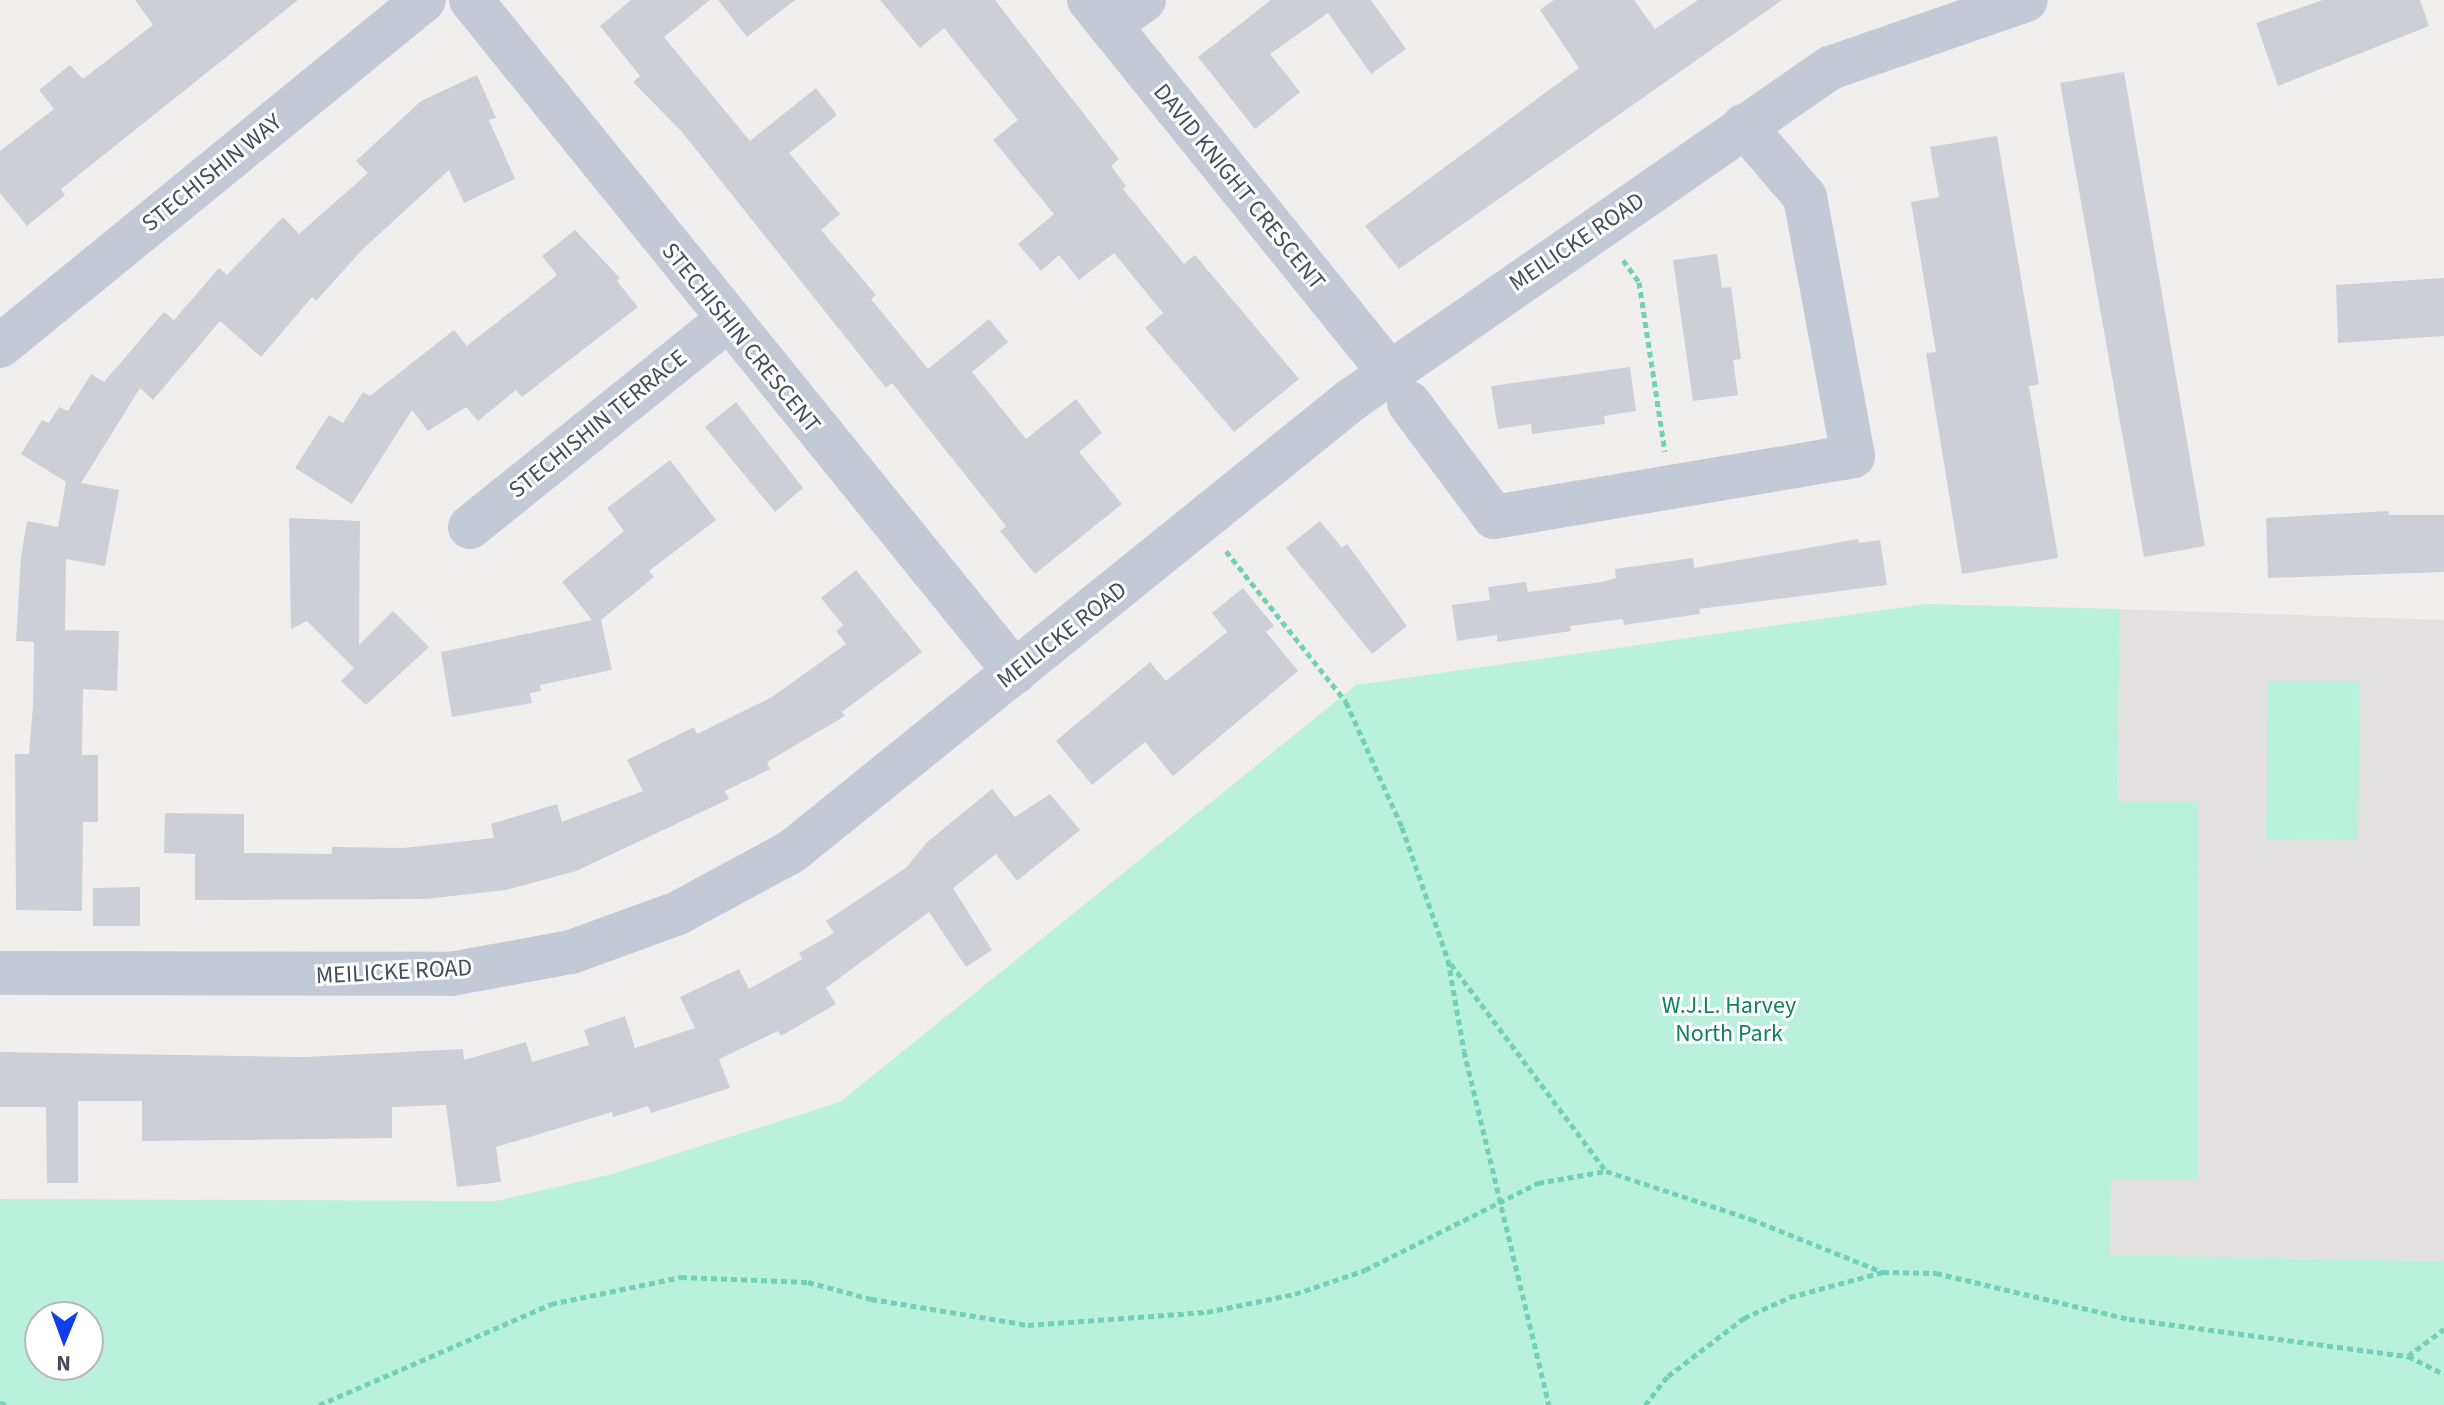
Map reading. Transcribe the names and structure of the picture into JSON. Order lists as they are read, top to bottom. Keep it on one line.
{"streets":{"street":["STECHISHIN WAY","DAVID KNIGHT CRESCENT","MEILICKE ROAD","STECHISHIN CRESCENT","STECHISHIN TERRACE"]},"crossings":[["DAVID KNIGHT CRESCENT","MEILICKE ROAD"],["MEILICKE ROAD","STECHISHIN CRESCENT"],["STECHISHIN CRESCENT","STECHISHIN TERRACE"]],"parks":["W.J.L. Harvey North Park"],"north":"bottom"}
